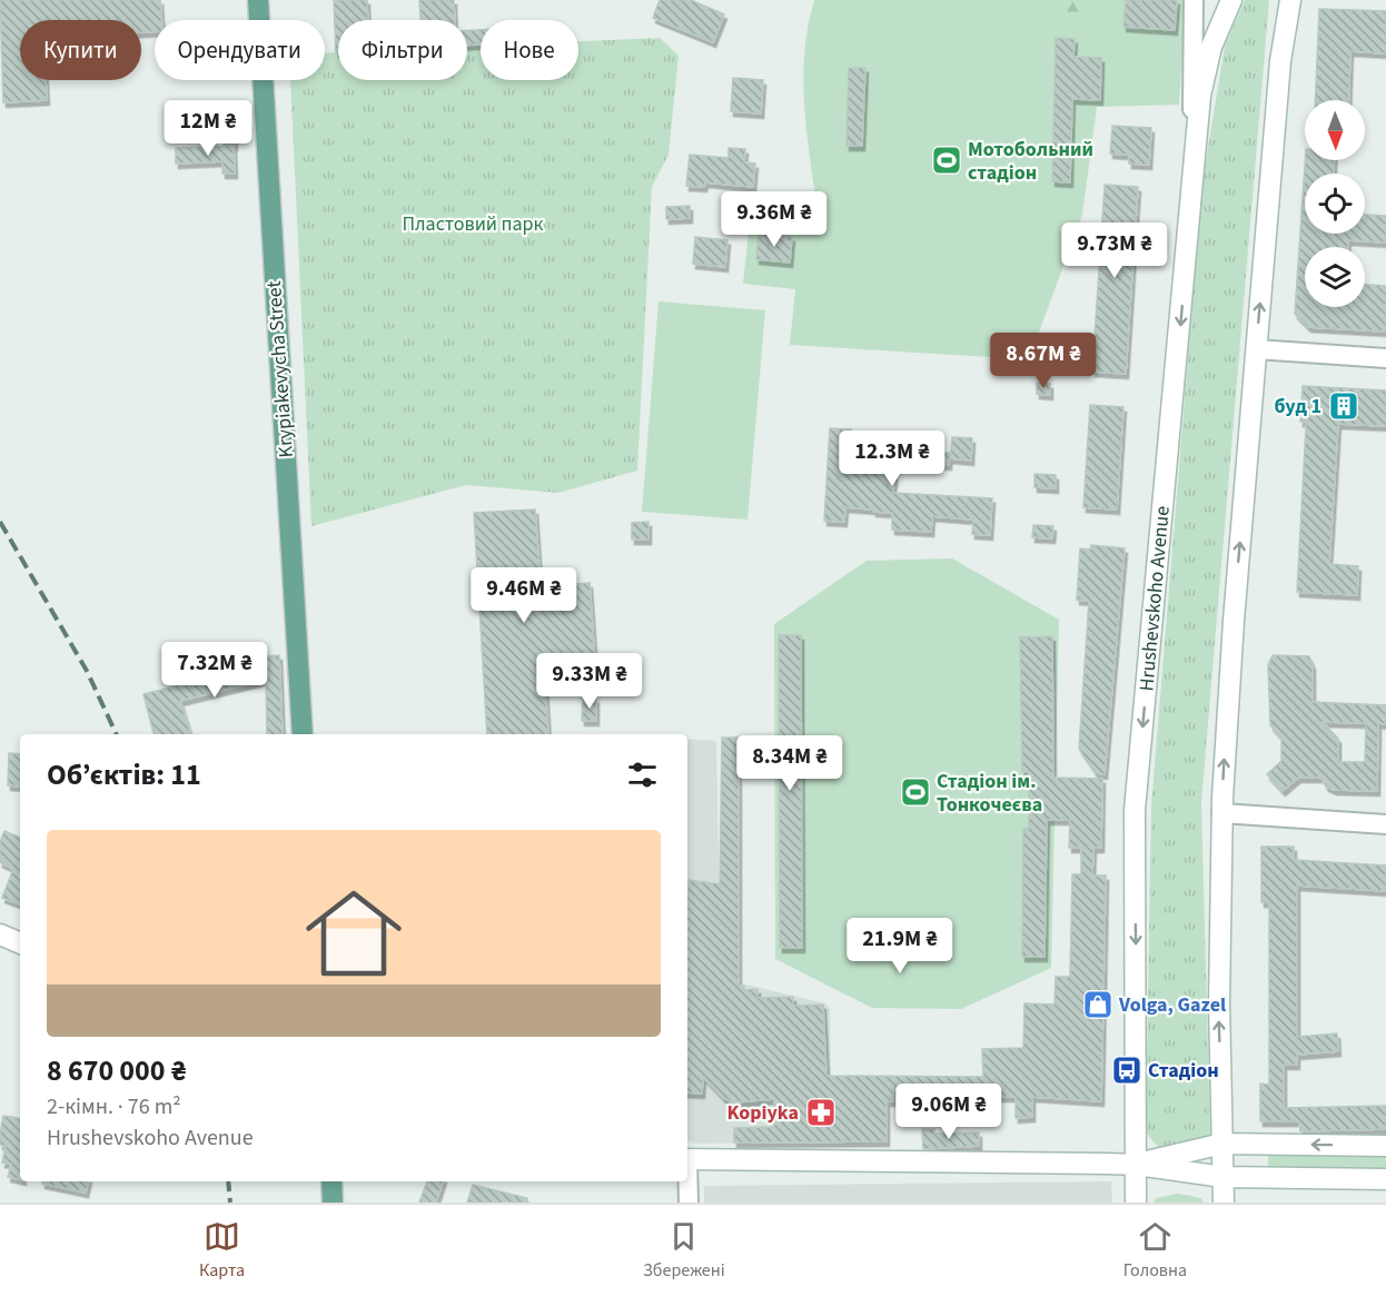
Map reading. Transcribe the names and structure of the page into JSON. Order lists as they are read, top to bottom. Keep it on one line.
{"streets":{"main road":["Krypiakevycha Street","Hrushevskoho Avenue"]},"parks":["Пластовий парк"],"places":{"sports":["Мотобольний стадіон","Стадіон ім. Тонкочеєва"],"building":["буд 1"],"shop":["Volga, Gazel"],"bus stop":["Стадіон"],"pharmacy":["Kopiyka"]},"north":"bottom","page":{"chip":["Купити","Орендувати","Фільтри","Нове"],"price":["12M ₴","9.36M ₴","9.73M ₴","8.67M ₴","12.3M ₴","9.46M ₴","7.32M ₴","9.33M ₴","8.34M ₴","21.9M ₴","9.06M ₴"],"heading":"Об’єктів: 11","list":[{"name":"8 670 000 ₴","note":"2-кімн. · 76 m² · Hrushevskoho Avenue"}],"tabs":["Карта","Збережені","Головна"]}}
